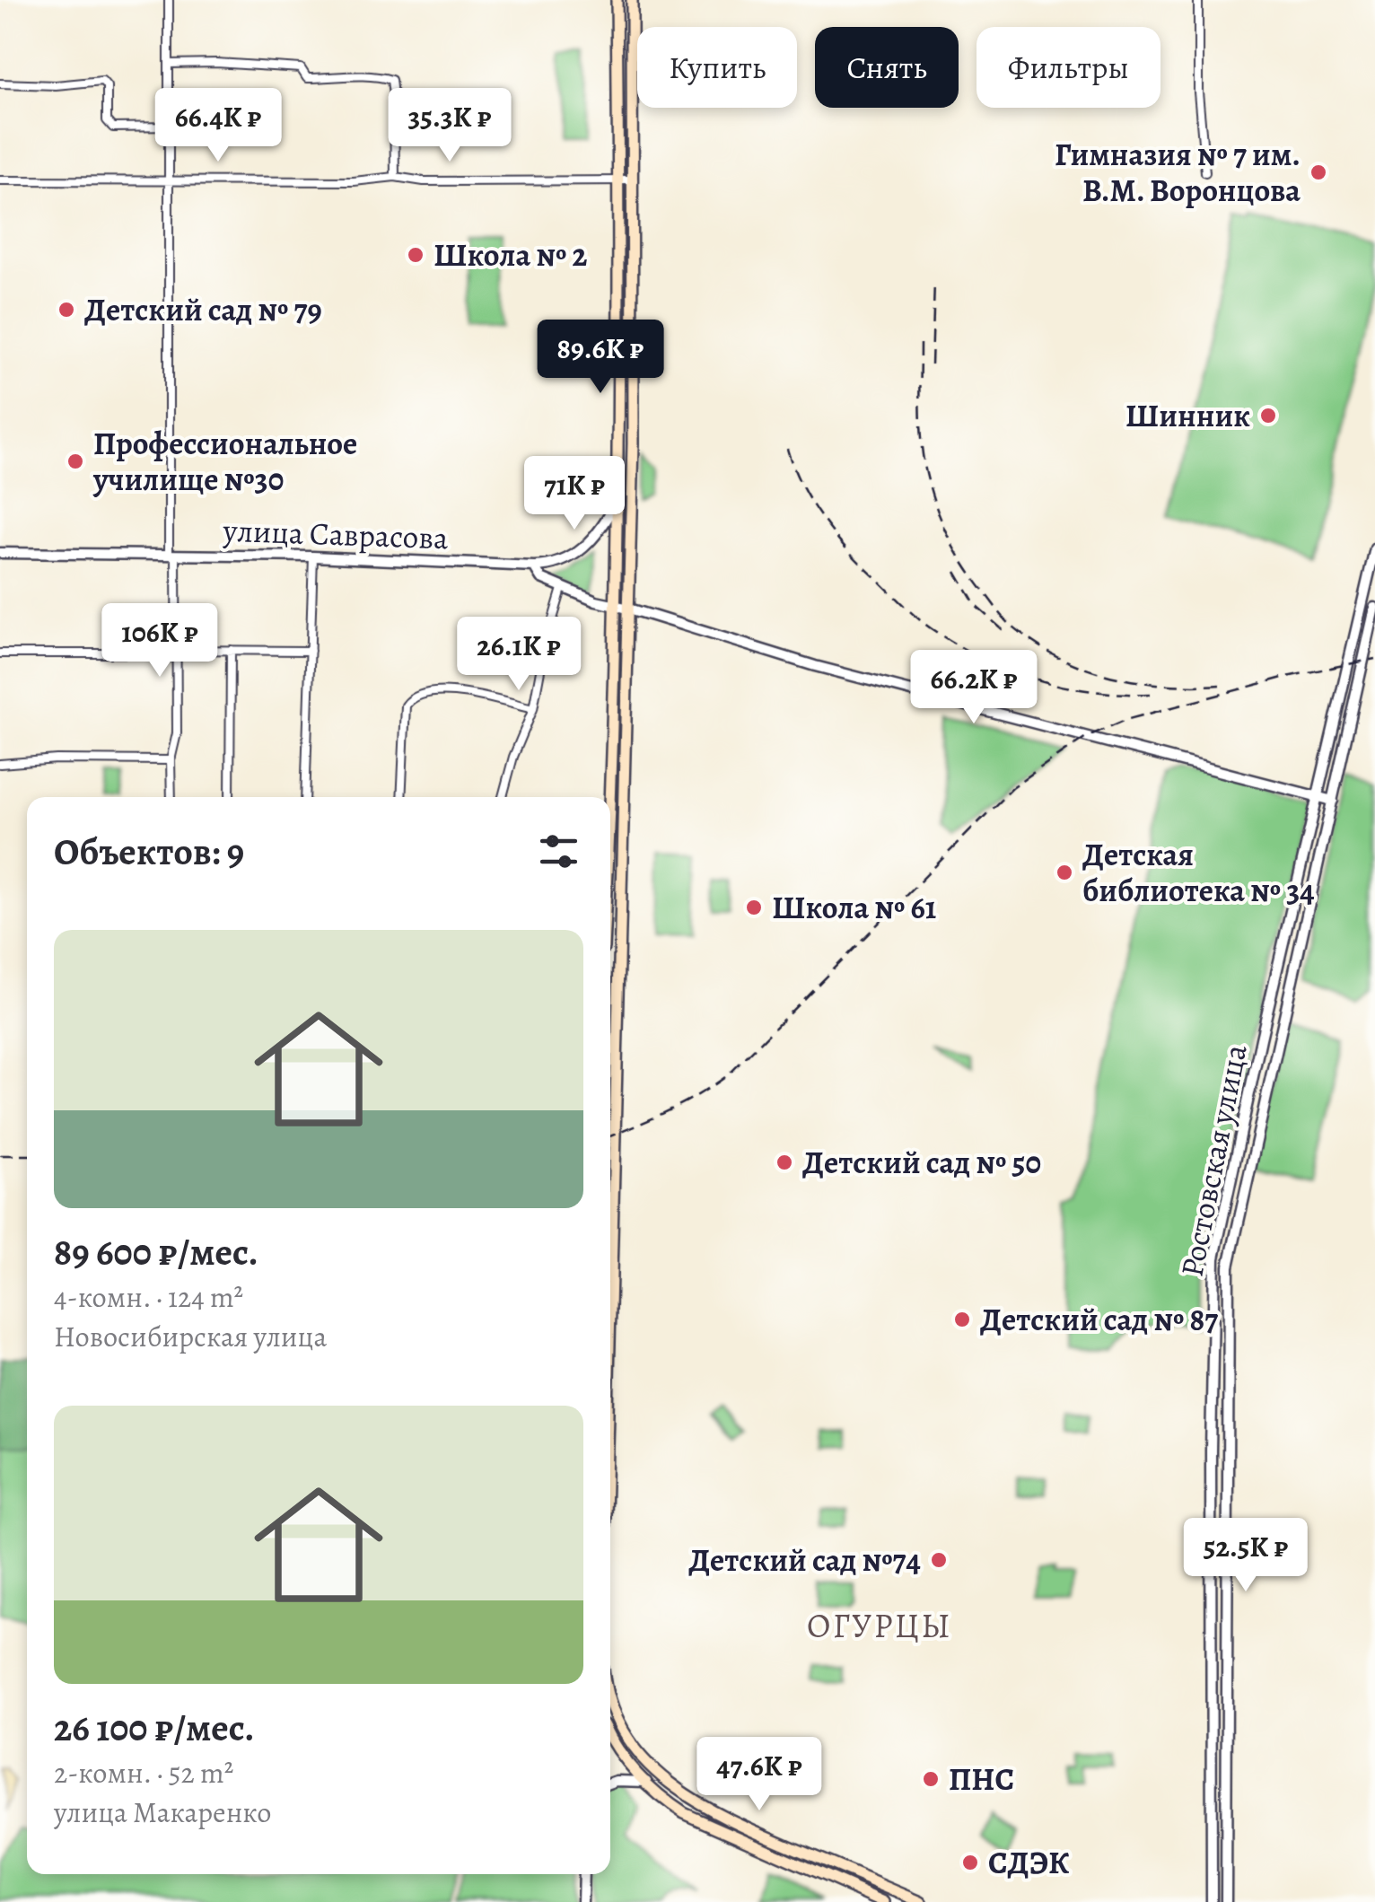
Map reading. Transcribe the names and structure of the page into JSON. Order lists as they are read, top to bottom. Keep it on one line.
{"streets":{"street":["улица Саврасова","Ростовская улица"]},"districts":["ОГУРЦЫ"],"places":["Гимназия № 7 им. В.М. Воронцова","Школа № 2","Детский сад № 79","Шинник","Профессиональное училище №30","Детская библиотека № 34","Школа № 61","Детский сад № 50","Детский сад № 87","Детский сад №74","ПНС","СДЭК"],"page":{"chip":["Купить","Снять","Фильтры"],"price":["66.4K ₽","35.3K ₽","89.6K ₽","71K ₽","106K ₽","26.1K ₽","66.2K ₽","52.5K ₽","47.6K ₽"],"heading":"Объектов: 9","list":[{"name":"89 600 ₽/мес.","note":"4-комн. · 124 m² · Новосибирская улица"},{"name":"26 100 ₽/мес.","note":"2-комн. · 52 m² · улица Макаренко"}]}}
